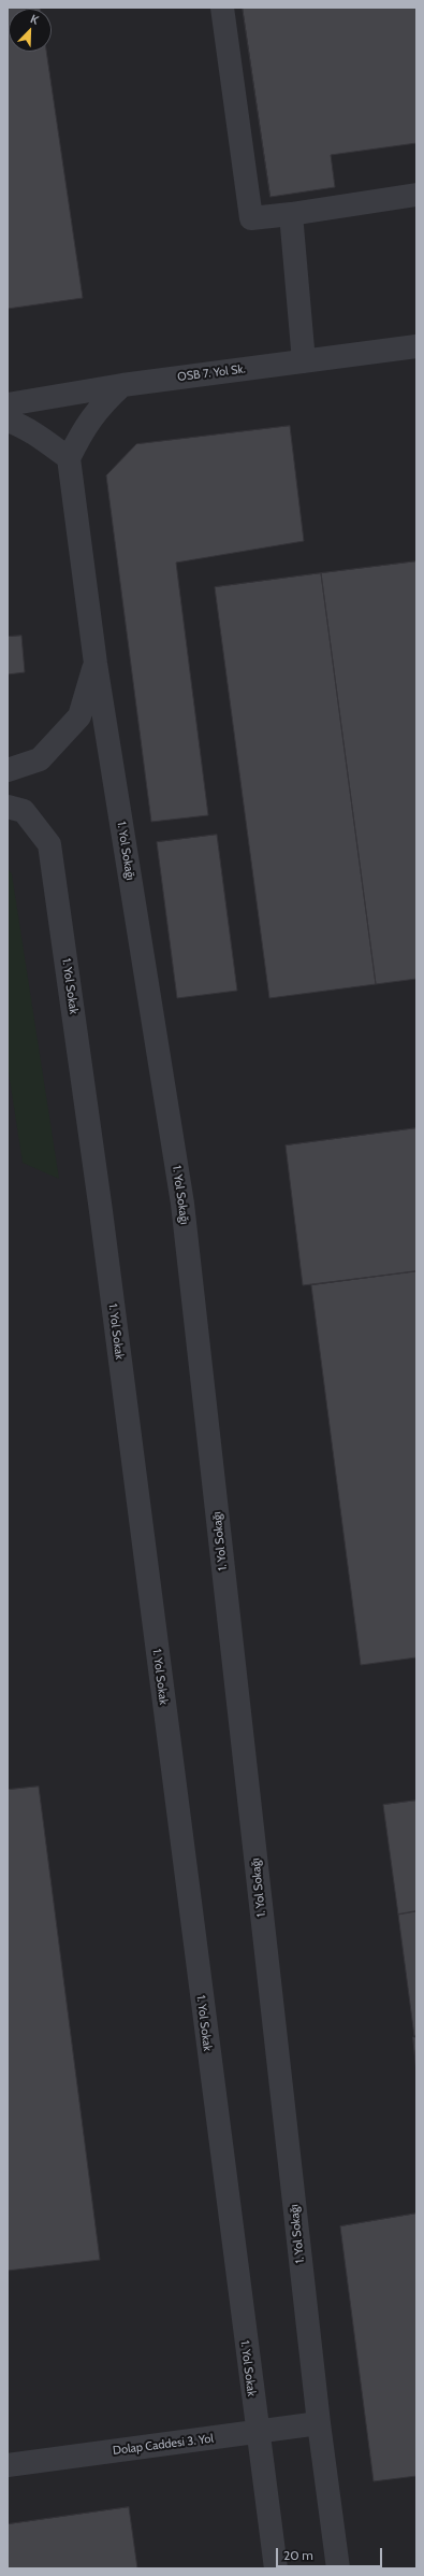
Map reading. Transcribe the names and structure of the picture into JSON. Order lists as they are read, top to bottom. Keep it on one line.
{"streets":{"street":["OSB 7. Yol Sk.","1. Yol Sokağı","1. Yol Sokak","Dolap Caddesi 3. Yol"]},"crossings":[["1. Yol Sokağı","Dolap Caddesi 3. Yol"],["1. Yol Sokak","Dolap Caddesi 3. Yol"]],"scale_bar":"20 m","north":"top right"}
